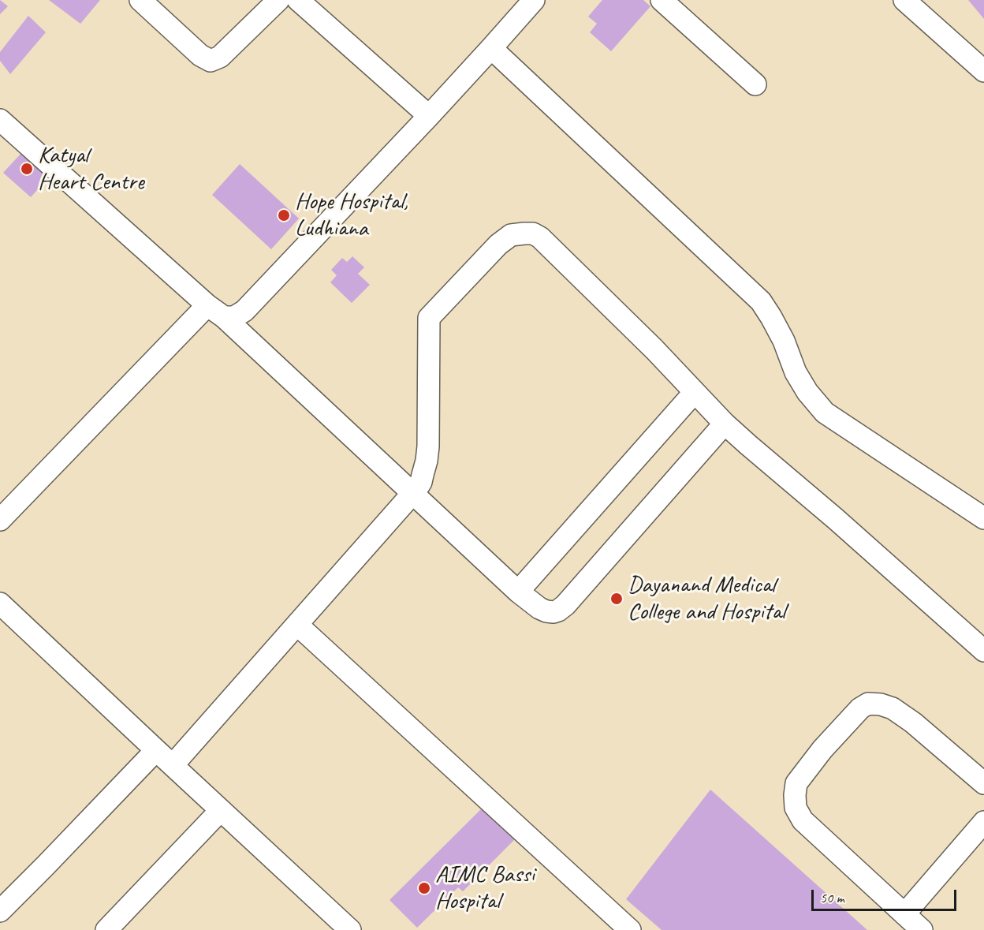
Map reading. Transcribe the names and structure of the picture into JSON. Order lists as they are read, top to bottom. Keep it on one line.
{"places":["Katyal Heart Centre","Hope Hospital, Ludhiana","Dayanand Medical College and Hospital","AIMC Bassi Hospital"],"scale_bar":"50 m"}
